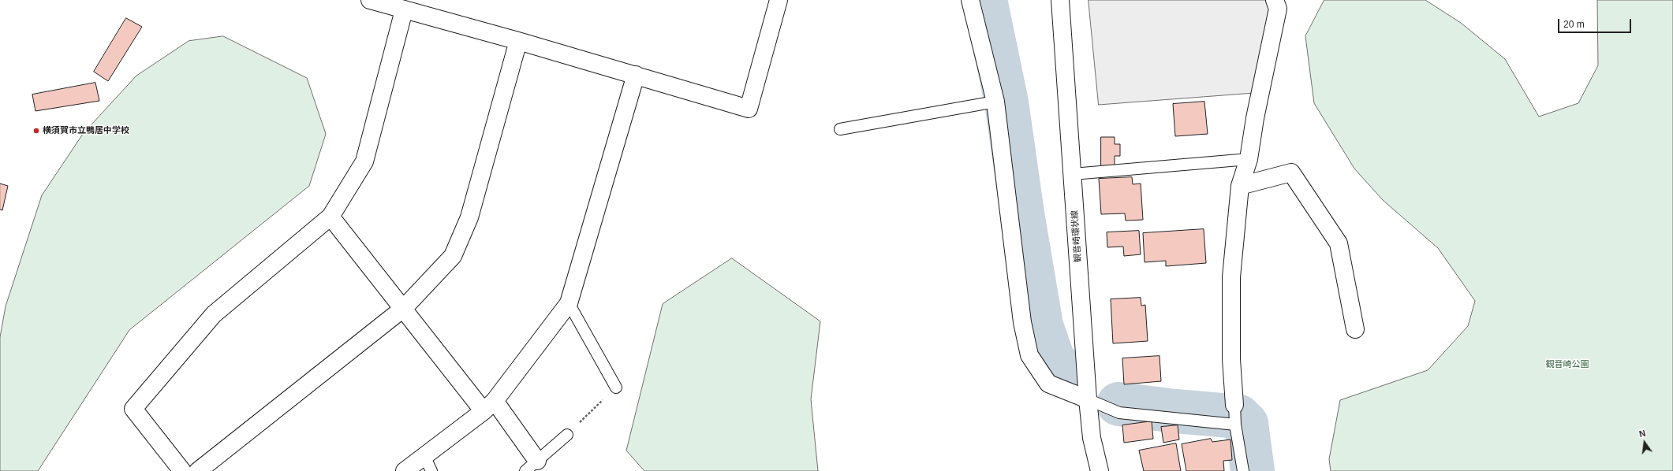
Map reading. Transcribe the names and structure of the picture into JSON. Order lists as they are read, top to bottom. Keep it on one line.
{"streets":{"street":["観音崎環状線"]},"parks":["観音崎公園"],"places":["横須賀市立鴨居中学校"],"scale_bar":"20 m","north":"top"}
